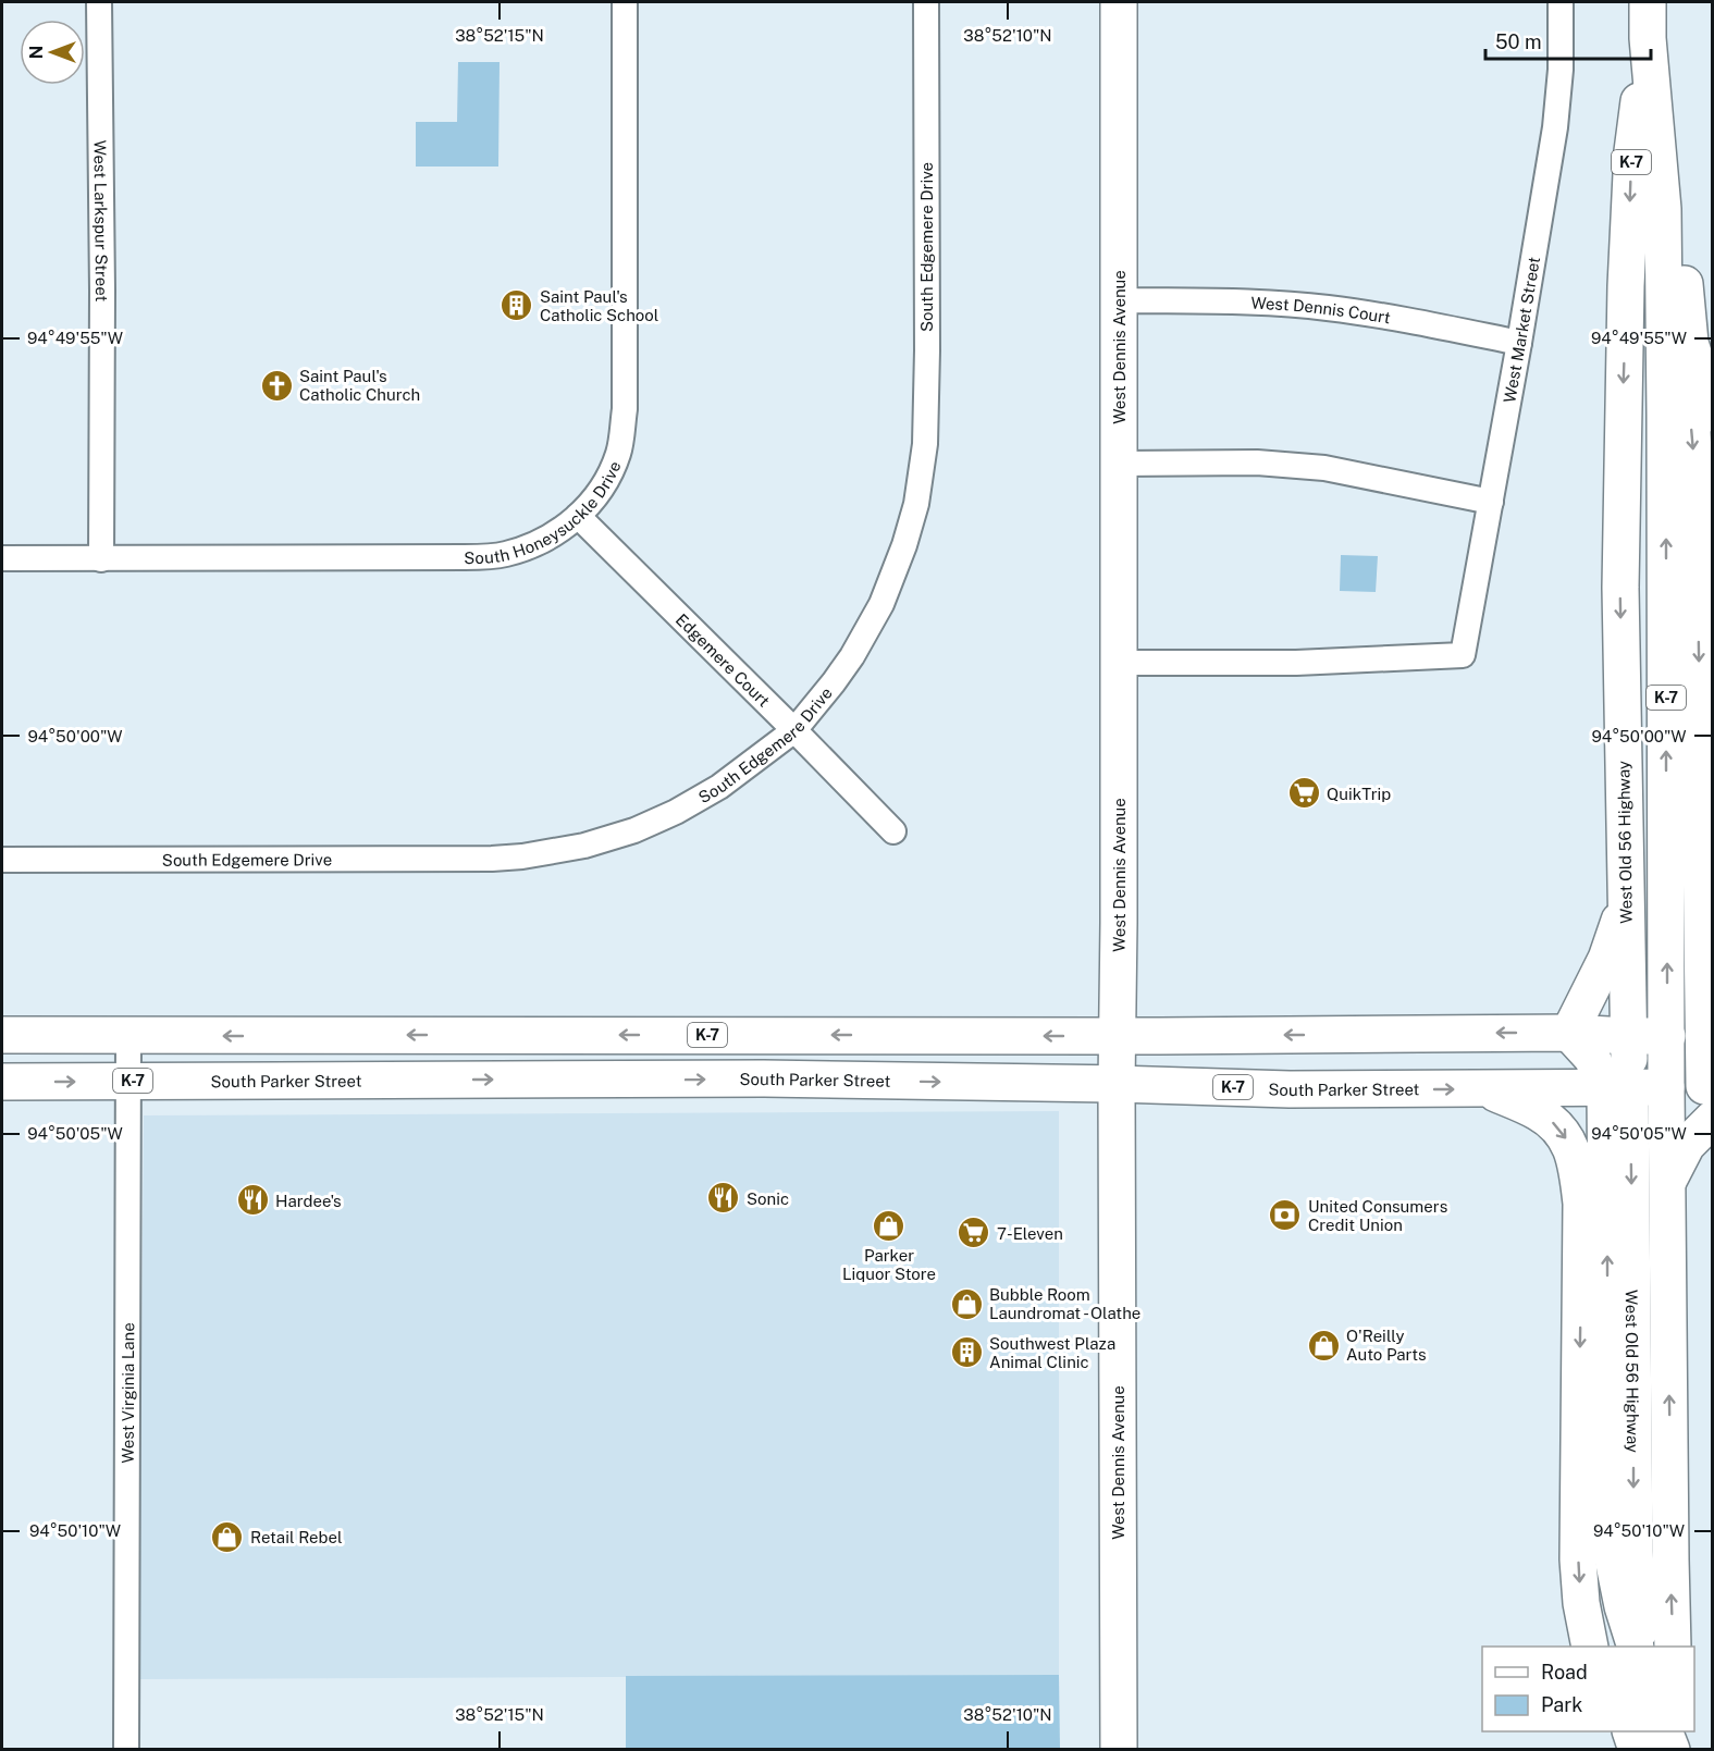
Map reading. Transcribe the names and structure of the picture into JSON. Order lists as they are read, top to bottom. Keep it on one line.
{"streets":{"main road":["K-7","West Dennis Avenue","West Old 56 Highway","South Parker Street"],"street":["West Larkspur Street","South Edgemere Drive","West Dennis Court","West Market Street","South Honeysuckle Drive","Edgemere Court","West Virginia Lane"]},"crossings":[["K-7","West Dennis Avenue"],["K-7","West Old 56 Highway"],["K-7","South Parker Street"],["K-7","West Virginia Lane"],["West Larkspur Street","South Honeysuckle Drive"],["South Edgemere Drive","Edgemere Court"],["West Dennis Court","West Market Street"],["West Dennis Court","West Dennis Avenue"],["West Market Street","West Dennis Avenue"],["West Dennis Avenue","South Parker Street"],["South Honeysuckle Drive","Edgemere Court"],["West Old 56 Highway","South Parker Street"],["South Parker Street","West Virginia Lane"]],"places":{"building":["Saint Paul's Catholic School","Southwest Plaza Animal Clinic"],"church":["Saint Paul's Catholic Church"],"supermarket":["QuikTrip","7-Eleven"],"restaurant":["Sonic","Hardee's"],"bank":["United Consumers Credit Union"],"shop":["Parker Liquor Store","Bubble Room Laundromat - Olathe","O'Reilly Auto Parts","Retail Rebel"]},"legend":["Road","Park"],"scale_bar":"50 m","north":"left","coordinates":["38°52'15\"N","38°52'10\"N","94°49'55\"W","94°50'00\"W","94°50'05\"W","94°50'10\"W"]}
